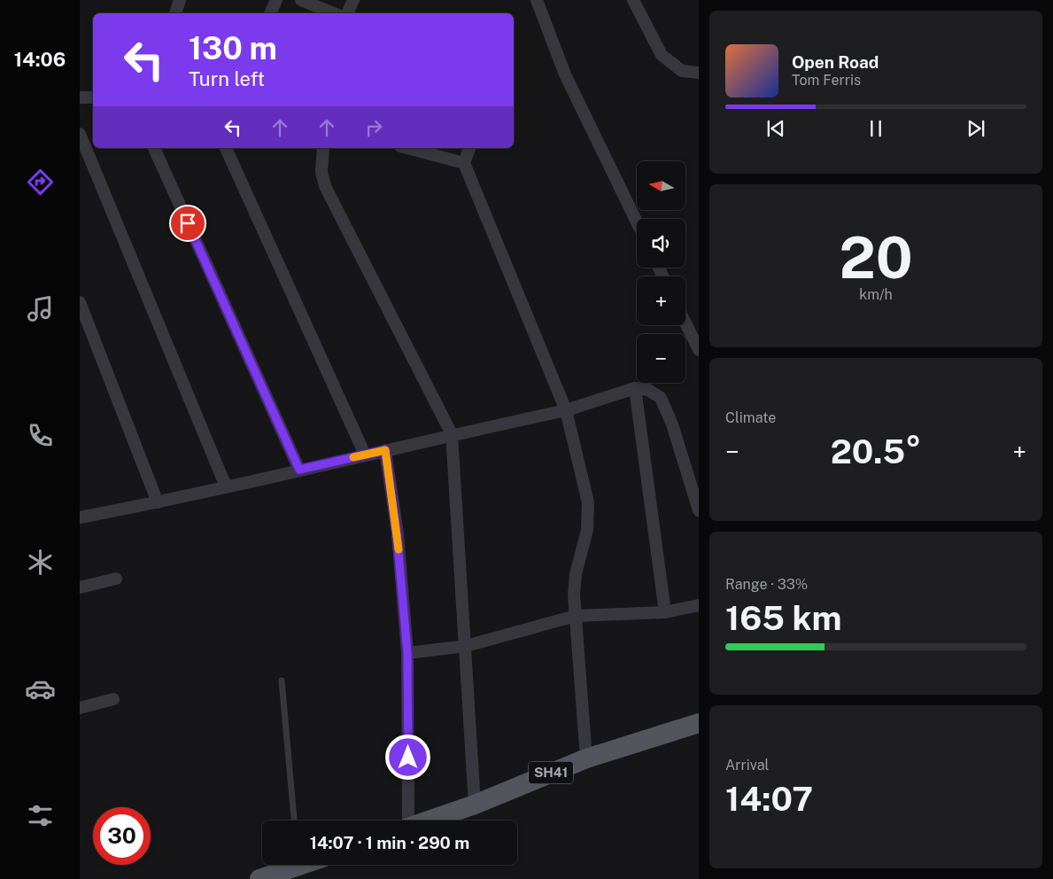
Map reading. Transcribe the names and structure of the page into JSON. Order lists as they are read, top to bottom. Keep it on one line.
{"streets":{"main road":["SH41"]},"north":"left","page":{"tabs":"14:06","turn":["130 m","Turn left"],"song":["Open Road","Tom Ferris"],"map_buttons":["+","−"],"tile":[["20","km/h"],"Climate",["Range · 33%","165 km"],["Arrival","14:07"]],"heat":["−","20.5°","+"],"limit":"30","trip":"14:07 · 1 min · 290 m"}}
